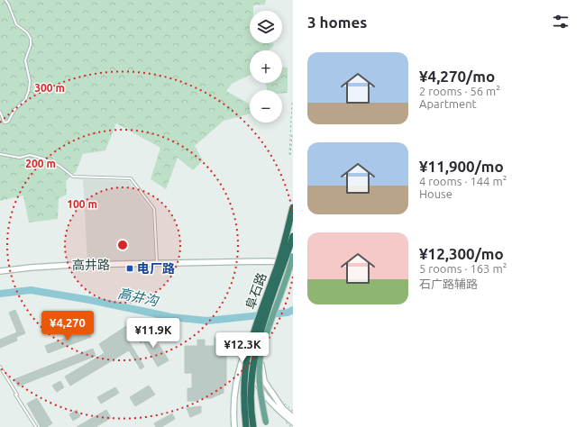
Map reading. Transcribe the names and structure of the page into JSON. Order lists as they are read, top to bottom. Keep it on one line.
{"streets":{"highway":["阜石路"],"street":["高井路"]},"water":["高井沟"],"places":{"transit":["电厂路"]},"page":{"heading":"3 homes","map_buttons":["+","−"],"list":[{"name":"¥4,270/mo","note":"2 rooms · 56 m² · Apartment"},{"name":"¥11,900/mo","note":"4 rooms · 144 m² · House"},{"name":"¥12,300/mo","note":"5 rooms · 163 m² · 石广路辅路"}],"price":["¥4,270","¥11.9K","¥12.3K"]},"rings":["300 m","200 m","100 m"]}
